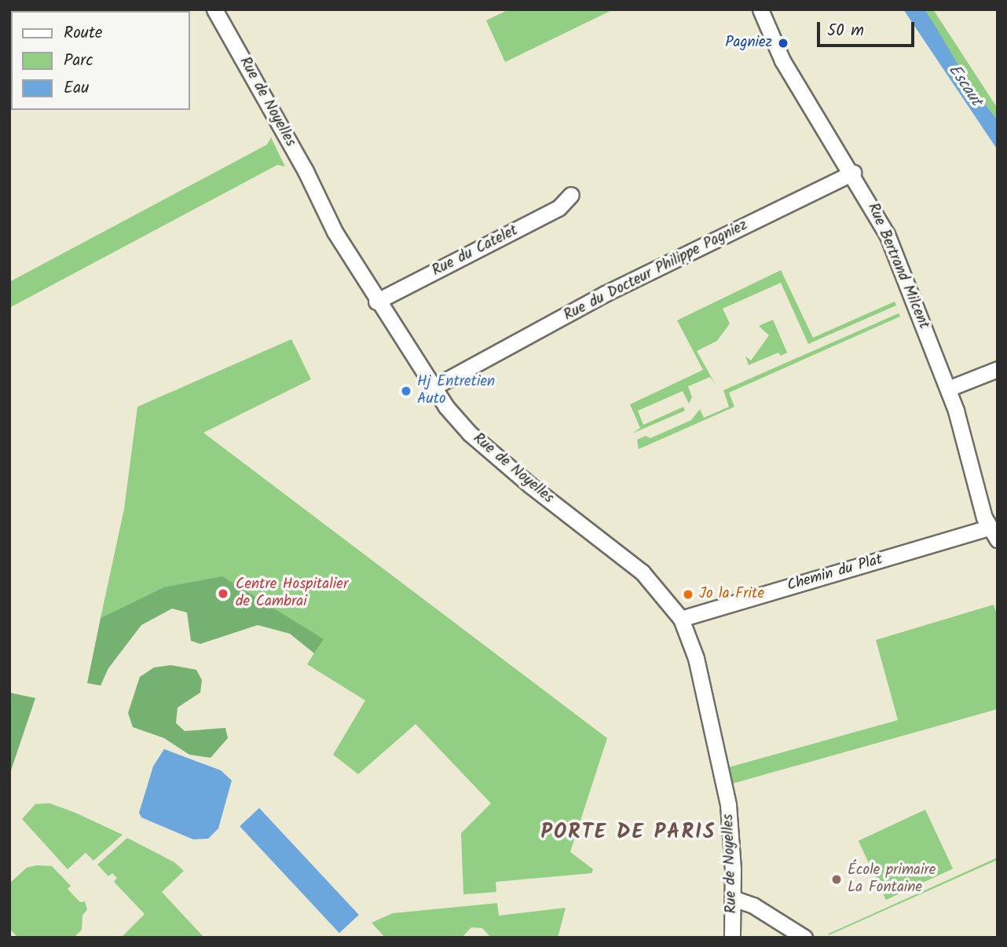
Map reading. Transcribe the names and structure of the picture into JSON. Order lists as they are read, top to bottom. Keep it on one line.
{"streets":{"street":["Rue de Noyelles","Rue du Catelet","Rue Bertrand Milcent","Rue du Docteur Philippe Pagniez","Chemin du Plat"]},"crossings":[["Rue de Noyelles","Rue du Catelet"],["Rue de Noyelles","Rue du Docteur Philippe Pagniez"],["Rue de Noyelles","Chemin du Plat"],["Rue Bertrand Milcent","Rue du Docteur Philippe Pagniez"],["Rue Bertrand Milcent","Chemin du Plat"]],"districts":["PORTE DE PARIS"],"water":["Escaut"],"places":["Pagniez","Hj Entretien Auto","Centre Hospitalier de Cambrai","Jo la Frite","École primaire La Fontaine"],"legend":["Route","Parc","Eau"],"scale_bar":"50 m"}
